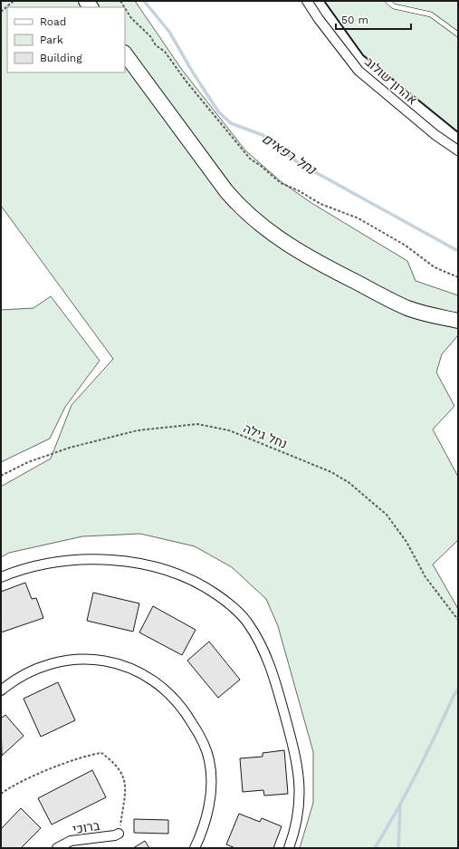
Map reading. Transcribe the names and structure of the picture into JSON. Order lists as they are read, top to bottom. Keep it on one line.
{"streets":{"street":["אהרון שולוב","ברוכי"],"path":["נחל גילה"]},"water":["נחל רפאים"],"legend":["Road","Park","Building"],"scale_bar":"50 m"}
